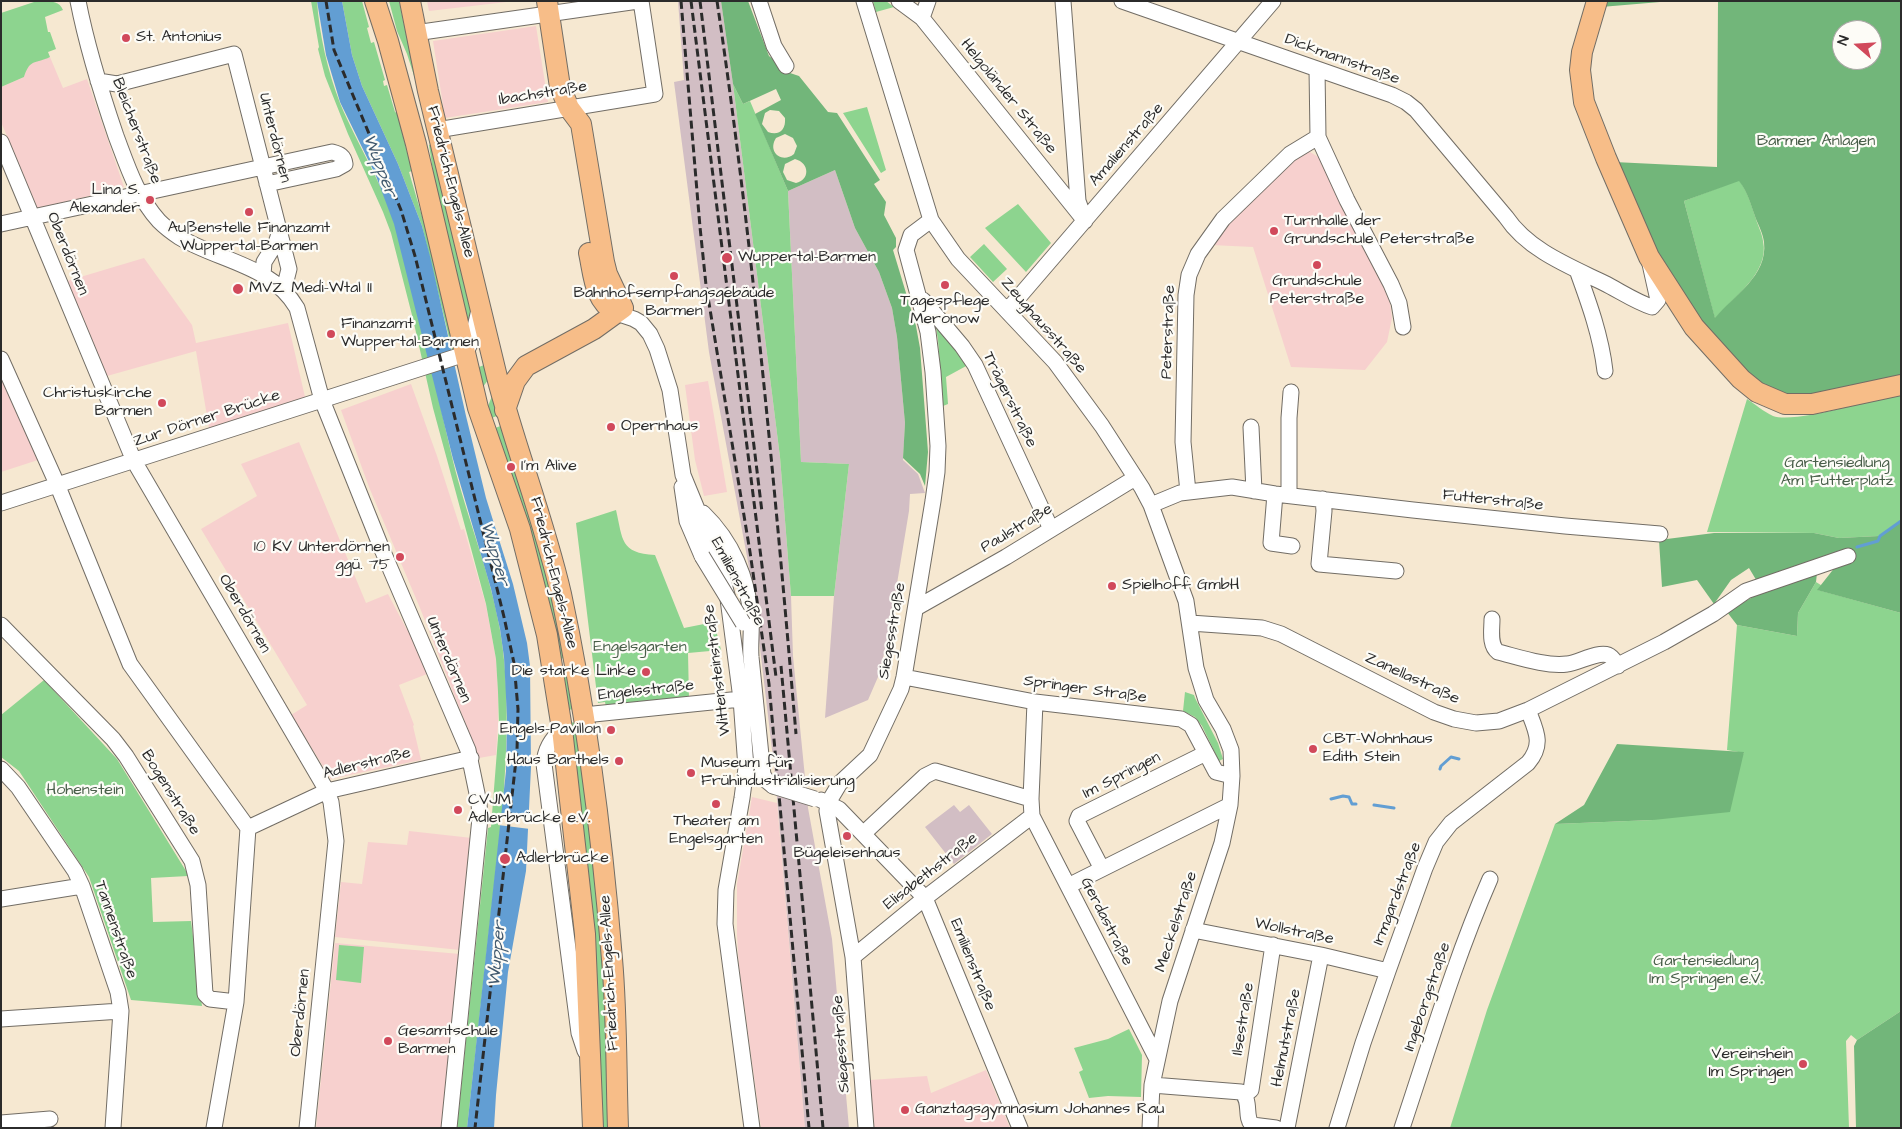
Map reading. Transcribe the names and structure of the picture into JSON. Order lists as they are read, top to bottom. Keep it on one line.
{"streets":{"main road":["Friedrich-Engels-Allee"],"street":["Dickmannstraße","Ibachstraße","Helgoländer Straße","Bleicherstraße","Unterdörnen","Amalienstraße","Oberdörnen","Zeughausstraße","Peterstraße","Trägerstraße","Zur Dörner Brücke","Futterstraße","Paulstraße","Emilienstraße","Siegesstraße","Wittensteinstraße","Zanellastraße","Springer Straße","Engelsstraße","Adlerstraße","Im Springen","Bogenstraße","Elisabethstraße","Irmgardstraße","Gerdastraße","Meckelstraße","Tannenstraße","Wollstraße","Ingeborgstraße","Ilsestraße","Helmutstraße"]},"crossings":[["Dickmannstraße","Amalienstraße"],["Ibachstraße","Friedrich-Engels-Allee"],["Helgoländer Straße","Amalienstraße"],["Bleicherstraße","Unterdörnen"],["Unterdörnen","Zur Dörner Brücke"],["Unterdörnen","Adlerstraße"],["Amalienstraße","Zeughausstraße"],["Friedrich-Engels-Allee","Zur Dörner Brücke"],["Friedrich-Engels-Allee","Engelsstraße"],["Oberdörnen","Zur Dörner Brücke"],["Oberdörnen","Adlerstraße"],["Zeughausstraße","Futterstraße"],["Zeughausstraße","Paulstraße"],["Zeughausstraße","Siegesstraße"],["Zeughausstraße","Zanellastraße"],["Zeughausstraße","Meckelstraße"],["Peterstraße","Futterstraße"],["Trägerstraße","Paulstraße"],["Trägerstraße","Siegesstraße"],["Paulstraße","Siegesstraße"],["Emilienstraße","Siegesstraße"],["Emilienstraße","Wittensteinstraße"],["Emilienstraße","Elisabethstraße"],["Siegesstraße","Springer Straße"],["Siegesstraße","Elisabethstraße"],["Wittensteinstraße","Engelsstraße"],["Zanellastraße","Irmgardstraße"],["Springer Straße","Im Springen"],["Springer Straße","Gerdastraße"],["Springer Straße","Meckelstraße"],["Elisabethstraße","Gerdastraße"],["Irmgardstraße","Wollstraße"],["Gerdastraße","Meckelstraße"],["Meckelstraße","Wollstraße"],["Wollstraße","Ilsestraße"],["Wollstraße","Helmutstraße"]],"water":["Wupper"],"parks":["Barmer Anlagen","Gartensiedlung Am Futterplatz","Engelsgarten","Hohenstein","Gartensiedlung Im Springen e.V."],"places":["St. Antonius","Lina S. Alexander","Außenstelle Finanzamt Wuppertal-Barmen","Turnhalle der Grundschule Peterstraße","Wuppertal-Barmen","Grundschule Peterstraße","Bahnhofsempfangsgebäude Barmen","Tagespflege Meronow","MVZ Medi-Wtal II","Finanzamt Wuppertal-Barmen","Christuskirche Barmen","Opernhaus","I'm Alive","10 KV Unterdörnen ggü. 75","Spielhoff GmbH","Die starke Linke","Engels-Pavillon","CBT-Wohnhaus Edith Stein","Haus Barthels","Museum für Frühindustrialisierung","Theater am Engelsgarten","CVJM Adlerbrücke e.V.","Bügeleisenhaus","Adlerbrücke","Gesamtschule Barmen","Vereinshein Im Springen","Ganztagsgymnasium Johannes Rau"],"north":"left"}
